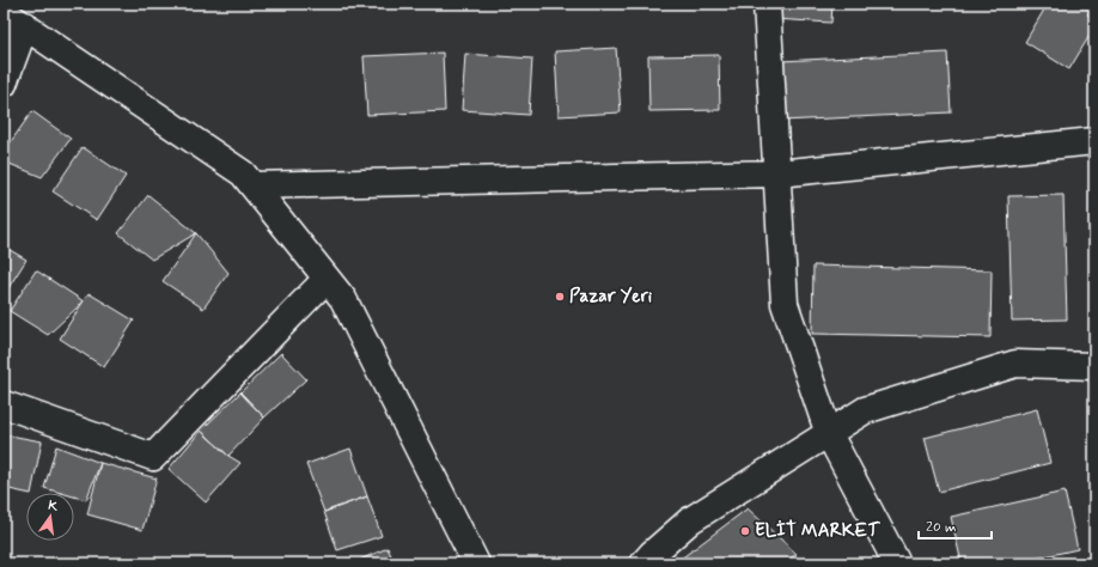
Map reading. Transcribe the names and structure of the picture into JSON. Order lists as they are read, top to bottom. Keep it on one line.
{"places":["Pazar Yeri","ELİT MARKET"],"scale_bar":"20 m","north":"top"}
